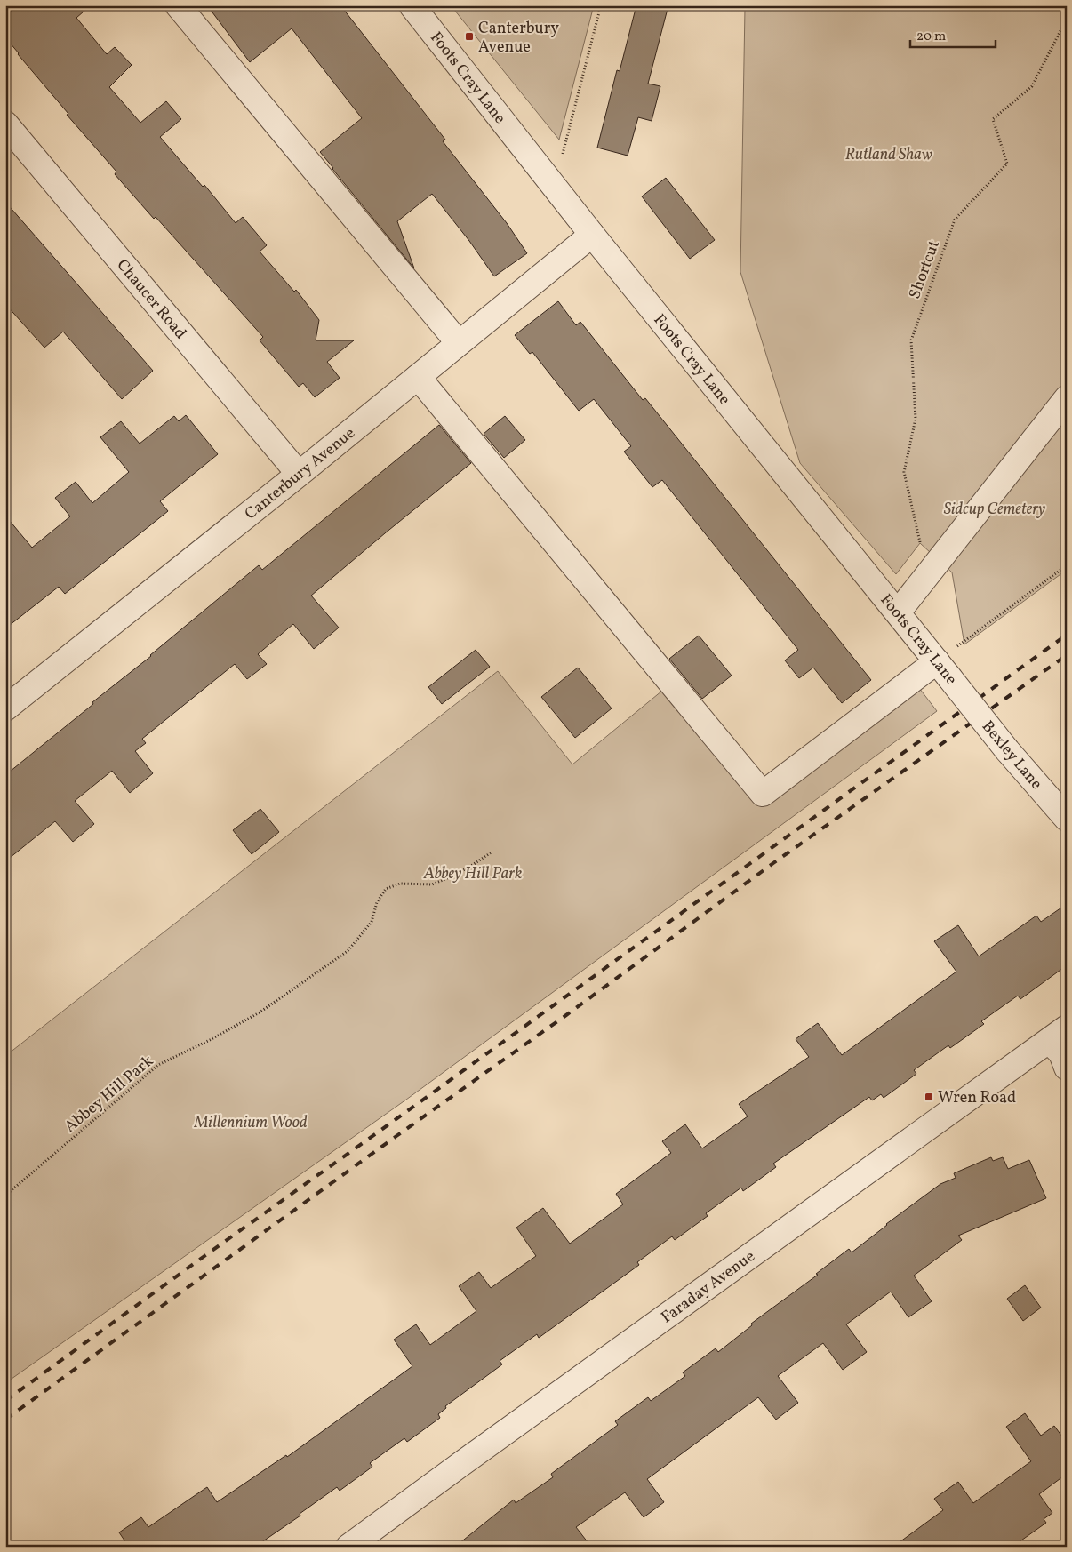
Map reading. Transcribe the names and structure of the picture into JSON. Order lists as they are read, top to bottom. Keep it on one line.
{"streets":{"street":["Foots Cray Lane","Chaucer Road","Canterbury Avenue","Bexley Lane","Faraday Avenue"],"path":["Shortcut","Abbey Hill Park"]},"crossings":[["Foots Cray Lane","Canterbury Avenue"],["Foots Cray Lane","Bexley Lane"],["Chaucer Road","Canterbury Avenue"]],"parks":["Rutland Shaw","Sidcup Cemetery","Abbey Hill Park","Millennium Wood"],"places":{"transit":["Canterbury Avenue","Wren Road"]},"scale_bar":"20 m"}
